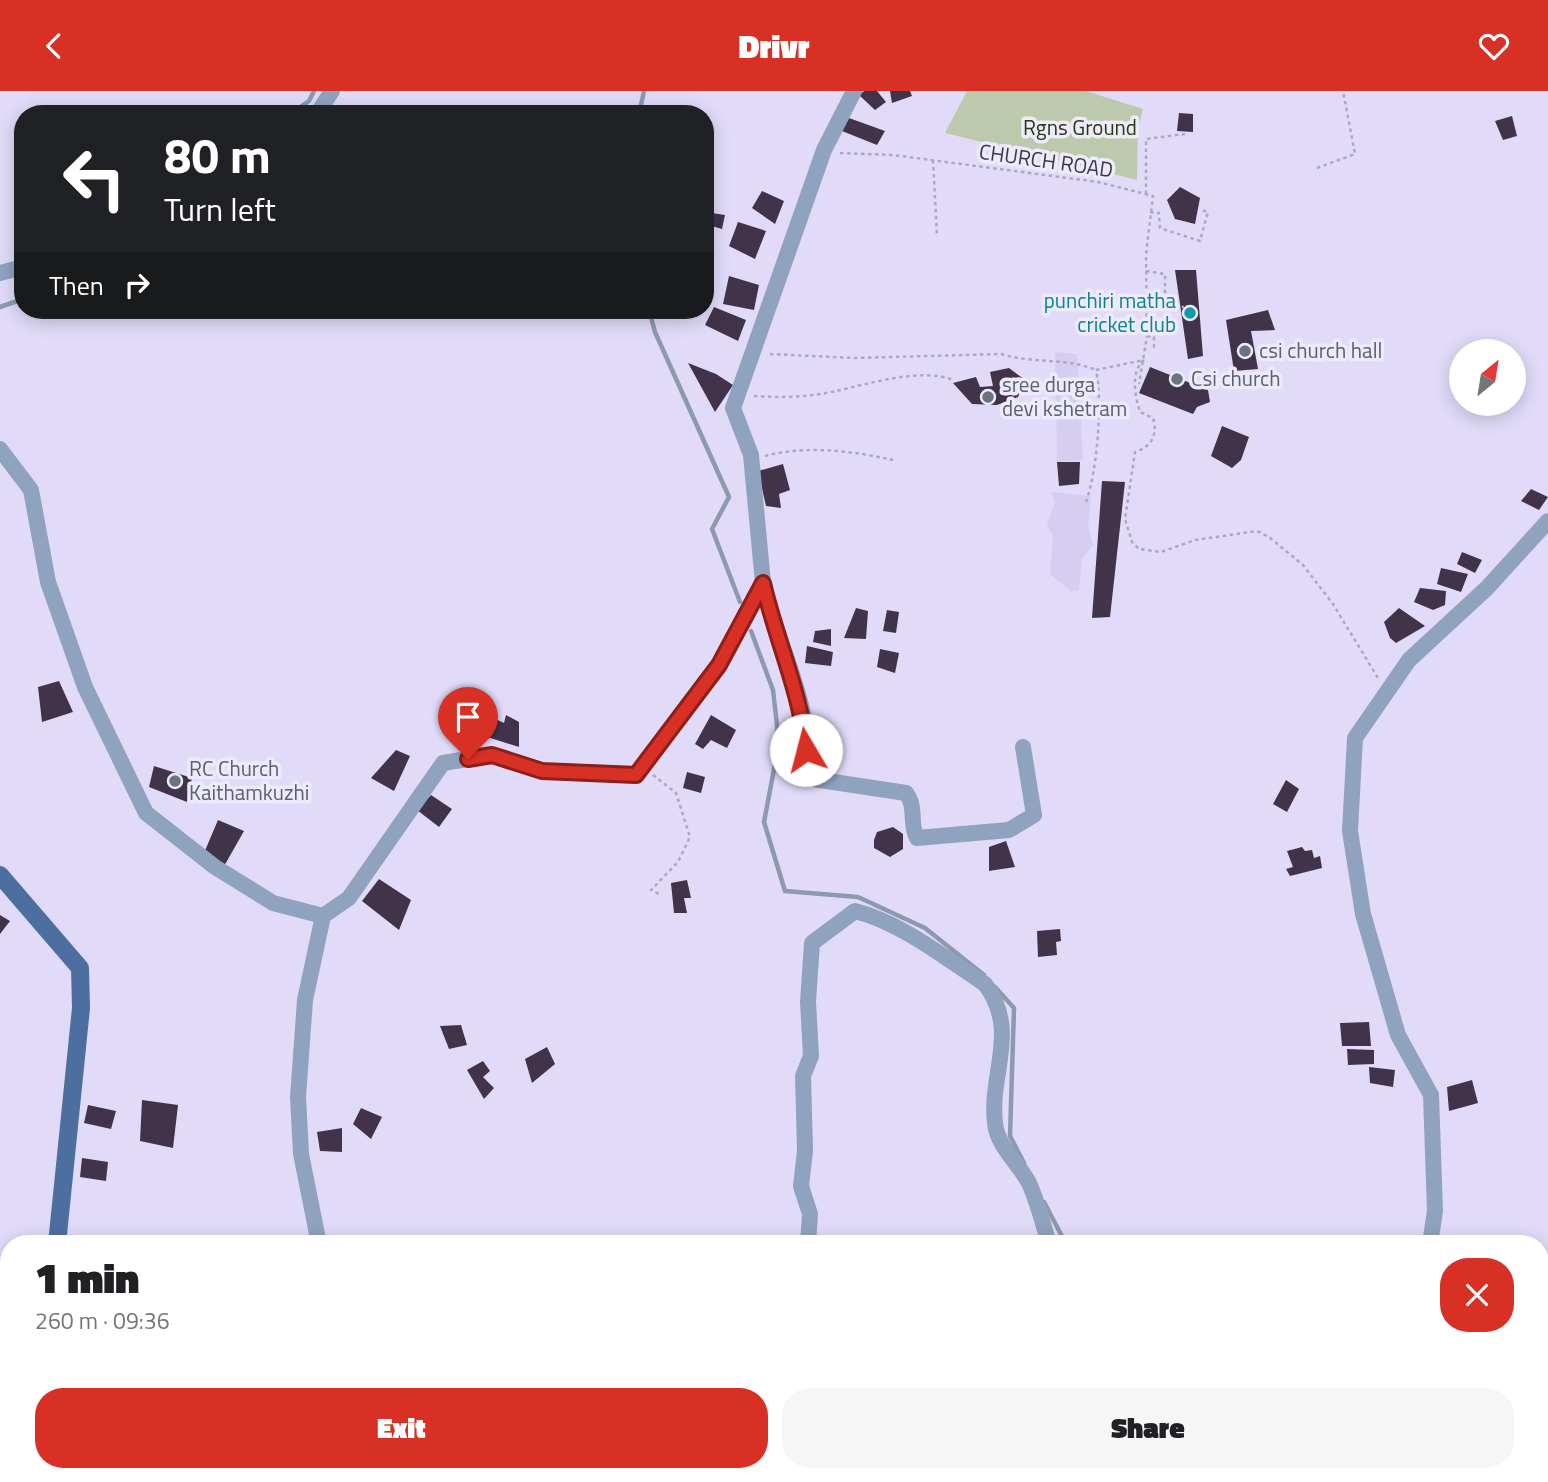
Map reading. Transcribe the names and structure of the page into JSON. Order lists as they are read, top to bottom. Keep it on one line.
{"streets":{"path":["CHURCH ROAD"]},"parks":["Rgns Ground"],"places":["punchiri matha cricket club","csi church hall","Csi church","sree durga devi kshetram","RC Church Kaithamkuzhi"],"north":"top right","page":{"header":"Drivr","turn":["80 m","Turn left"],"then":"Then","heading":["1 min","260 m · 09:36"],"buttons":["Exit","Share"]}}
